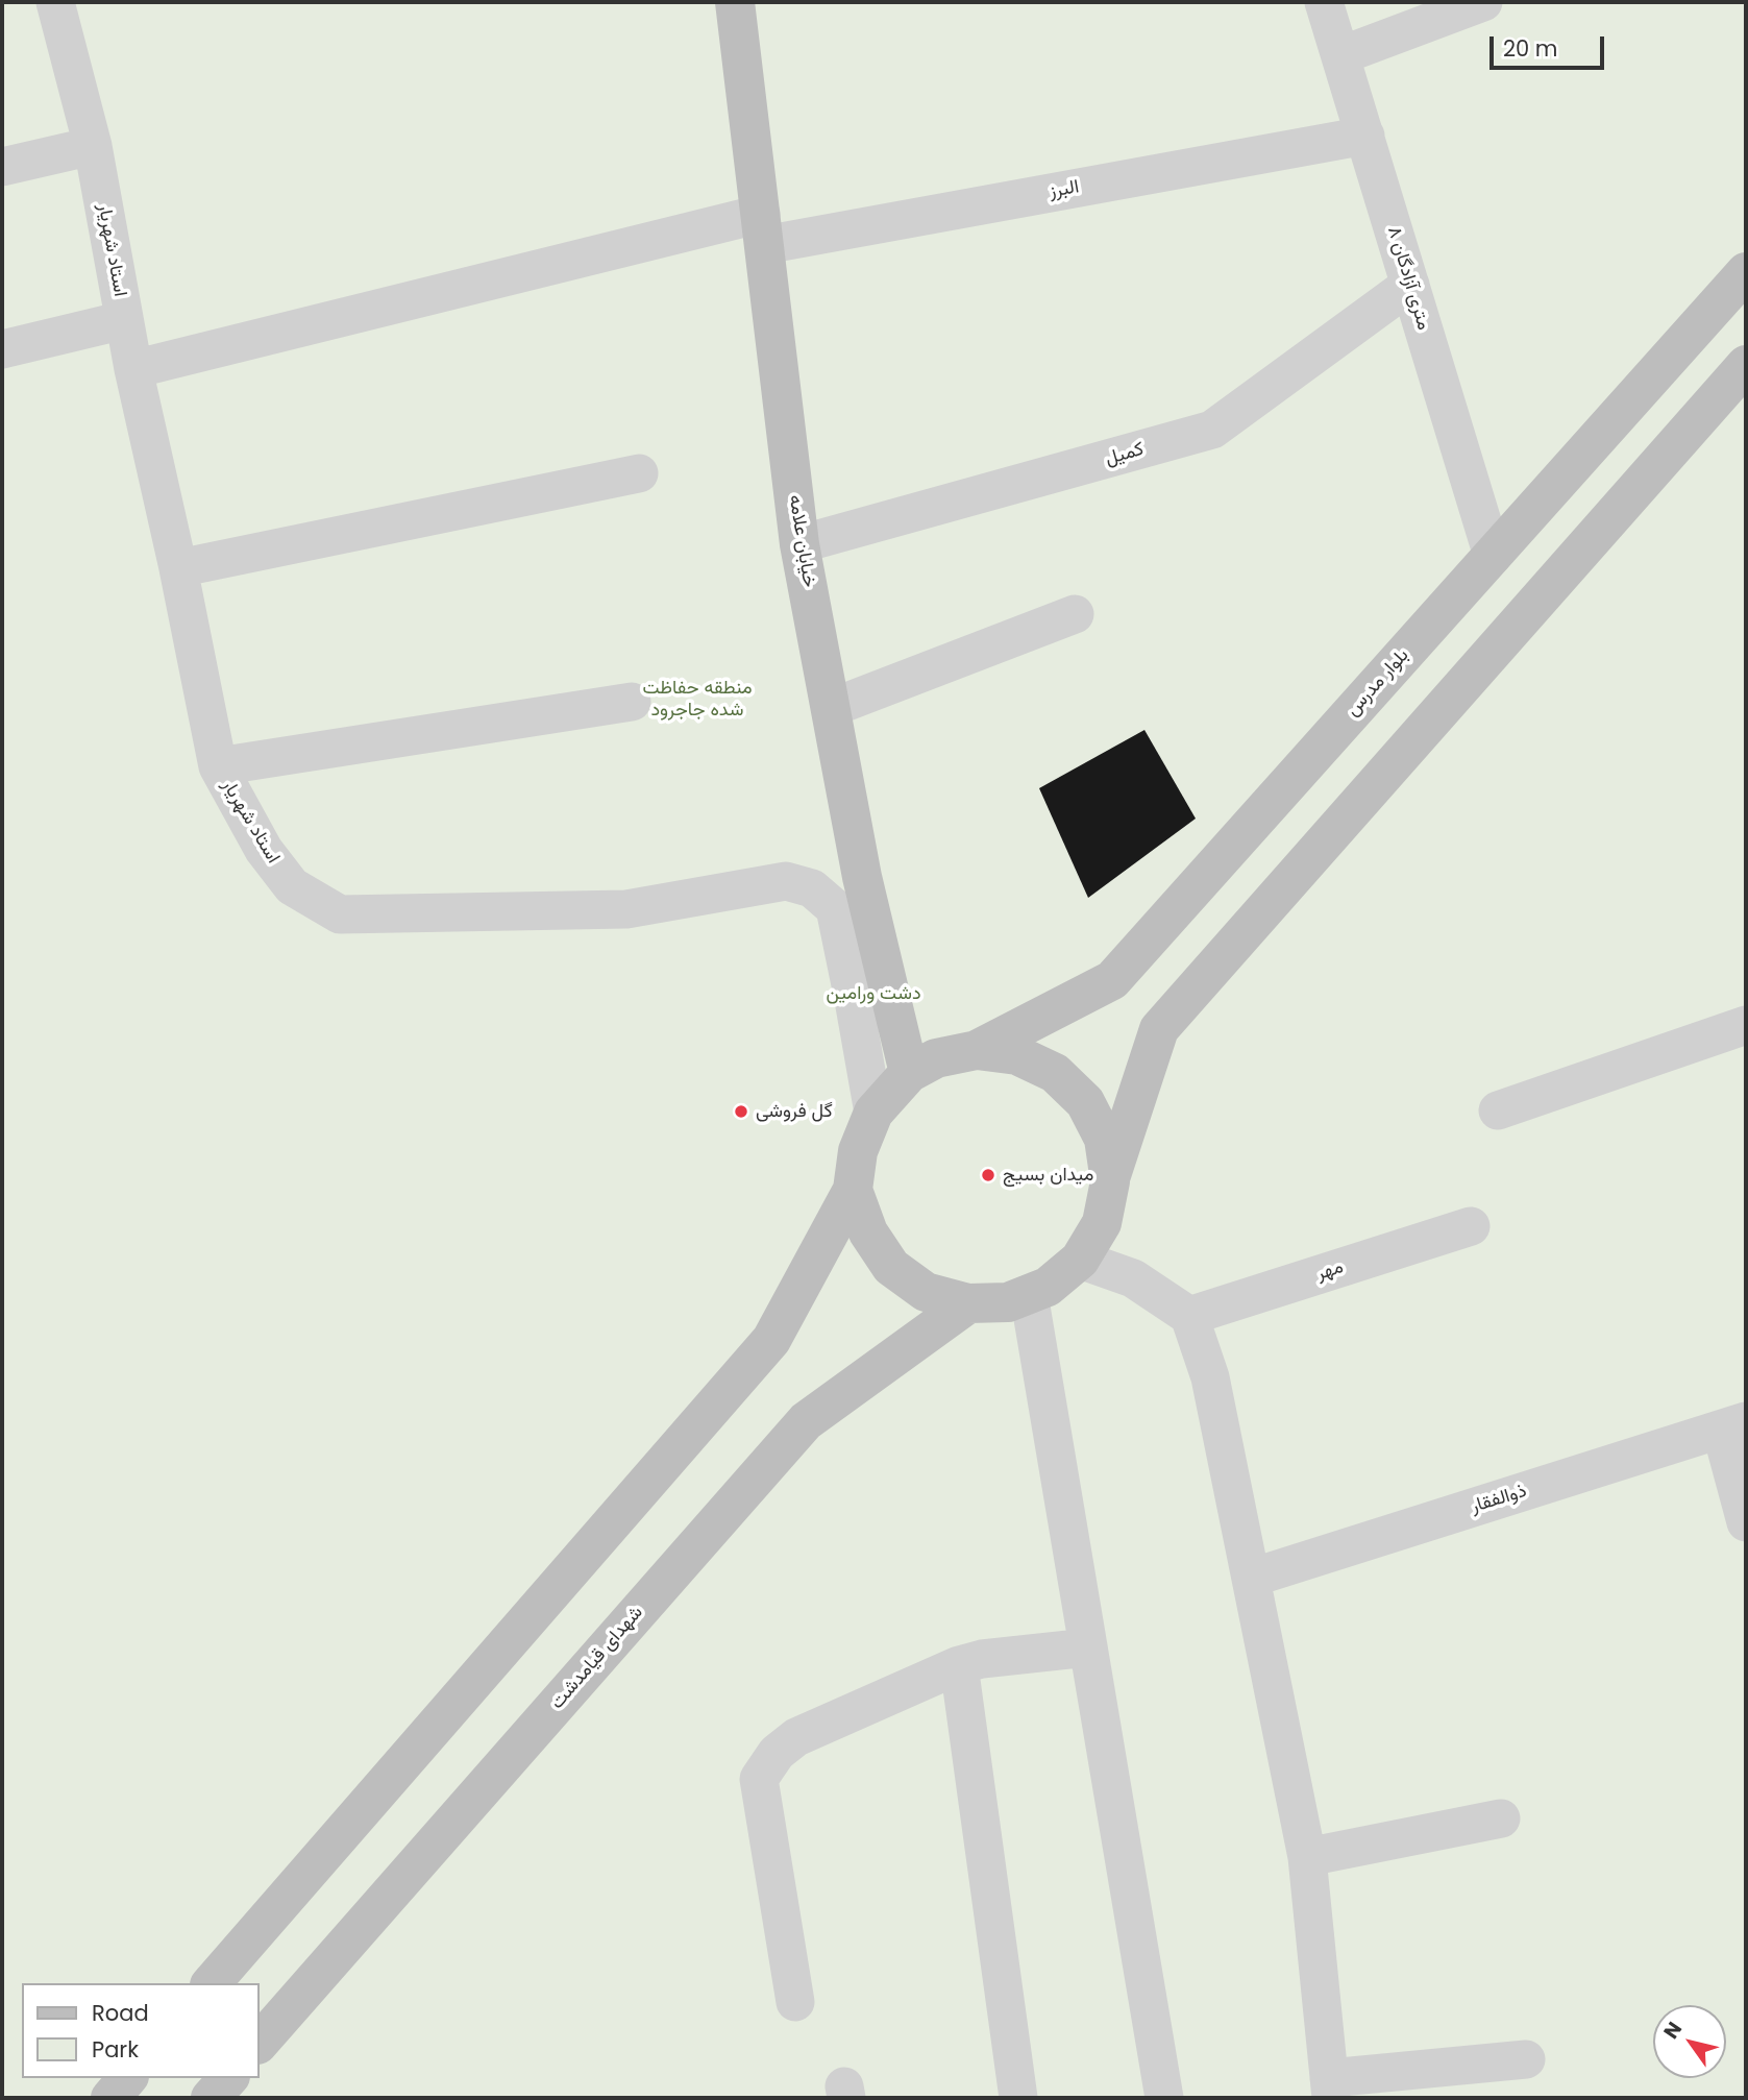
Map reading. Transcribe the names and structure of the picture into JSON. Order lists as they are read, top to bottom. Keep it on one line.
{"streets":{"main road":["خیابان علامه","بلوار مدرس","شهدای قیامدشت"],"street":["البرز","استاد شهریار","۸ متری آزادگان","کمیل","مهر","ذوالفقار"]},"crossings":[["البرز","استاد شهریار"],["البرز","۸ متری آزادگان"],["البرز","خیابان علامه"],["استاد شهریار","خیابان علامه"],["استاد شهریار","بلوار مدرس"],["استاد شهریار","شهدای قیامدشت"],["۸ متری آزادگان","کمیل"],["۸ متری آزادگان","بلوار مدرس"],["کمیل","خیابان علامه"],["خیابان علامه","بلوار مدرس"],["خیابان علامه","شهدای قیامدشت"],["بلوار مدرس","شهدای قیامدشت"]],"parks":["منطقه حفاظت شده جاجرود","دشت ورامین"],"places":["گل فروشی","میدان بسیج"],"legend":["Road","Park"],"scale_bar":"20 m","north":"top left"}
